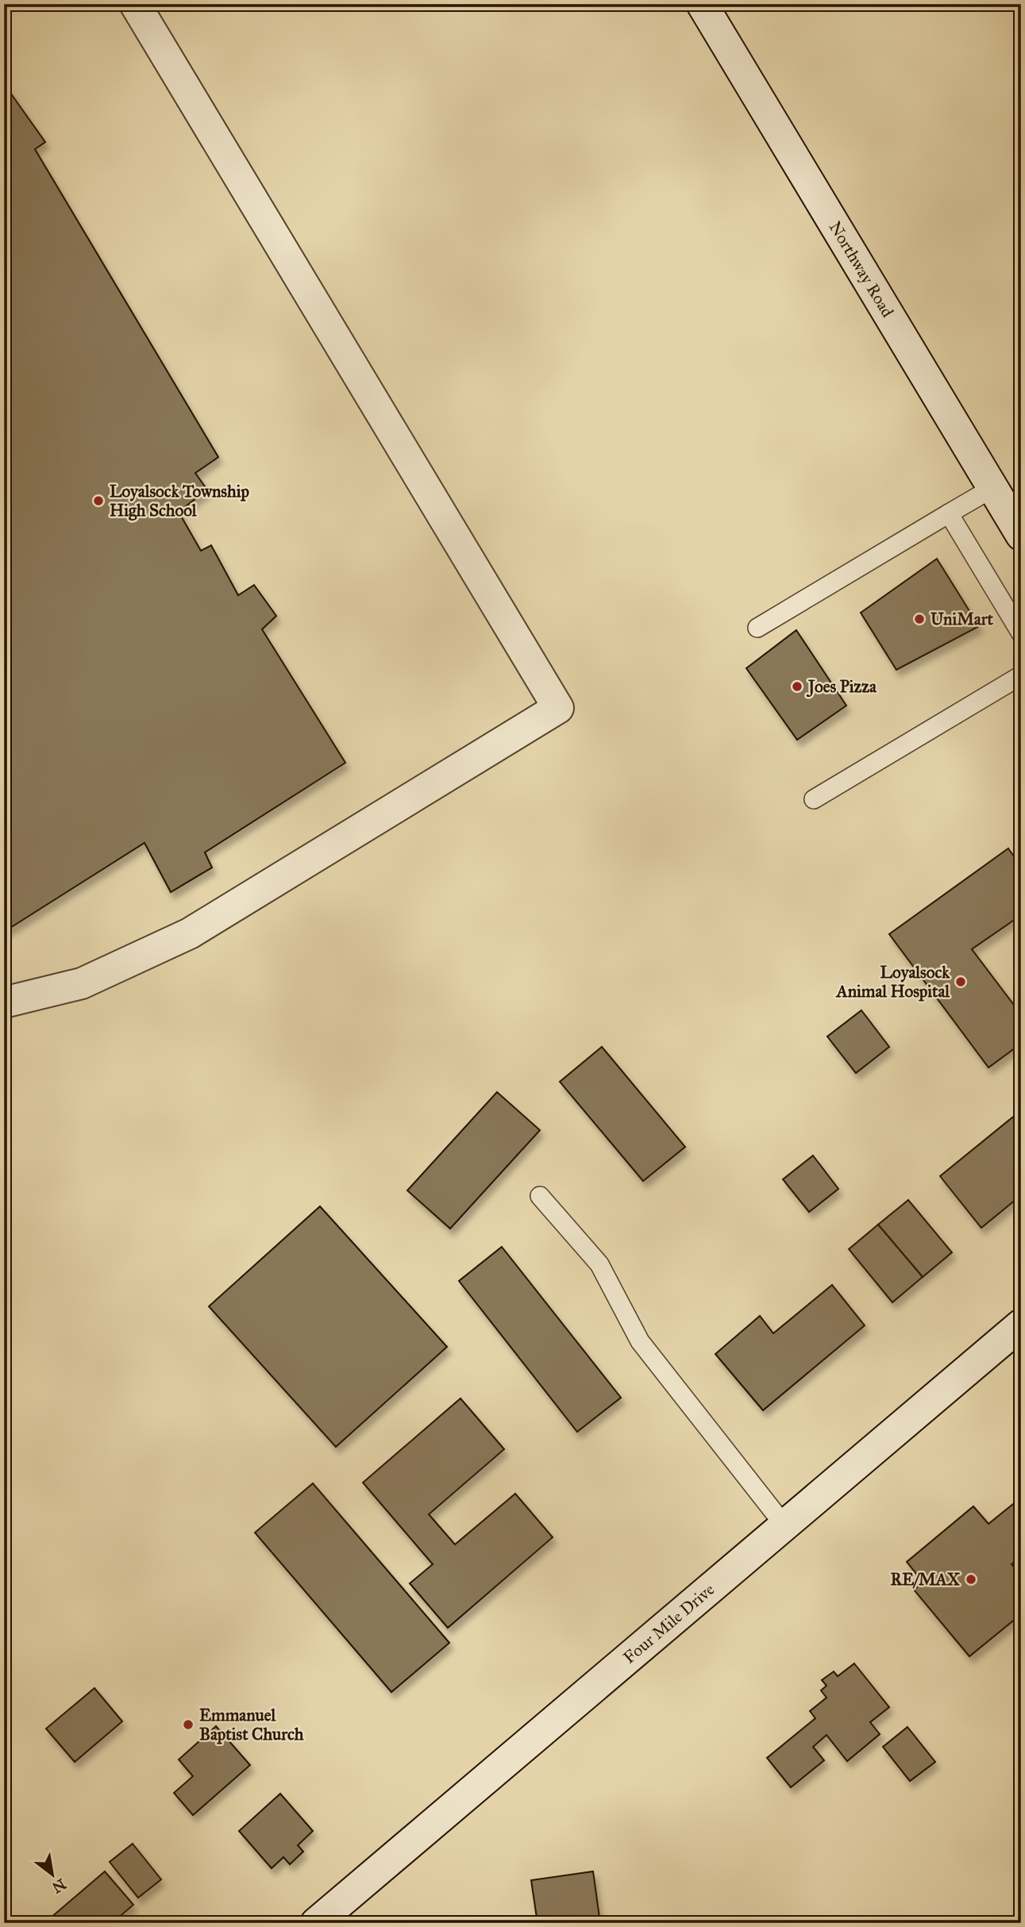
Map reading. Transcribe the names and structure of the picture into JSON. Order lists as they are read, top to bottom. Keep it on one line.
{"streets":{"street":["Northway Road","Four Mile Drive"]},"places":["Loyalsock Township High School","UniMart","Joes Pizza","Loyalsock Animal Hospital","RE/MAX","Emmanuel Baptist Church"],"north":"bottom right"}
